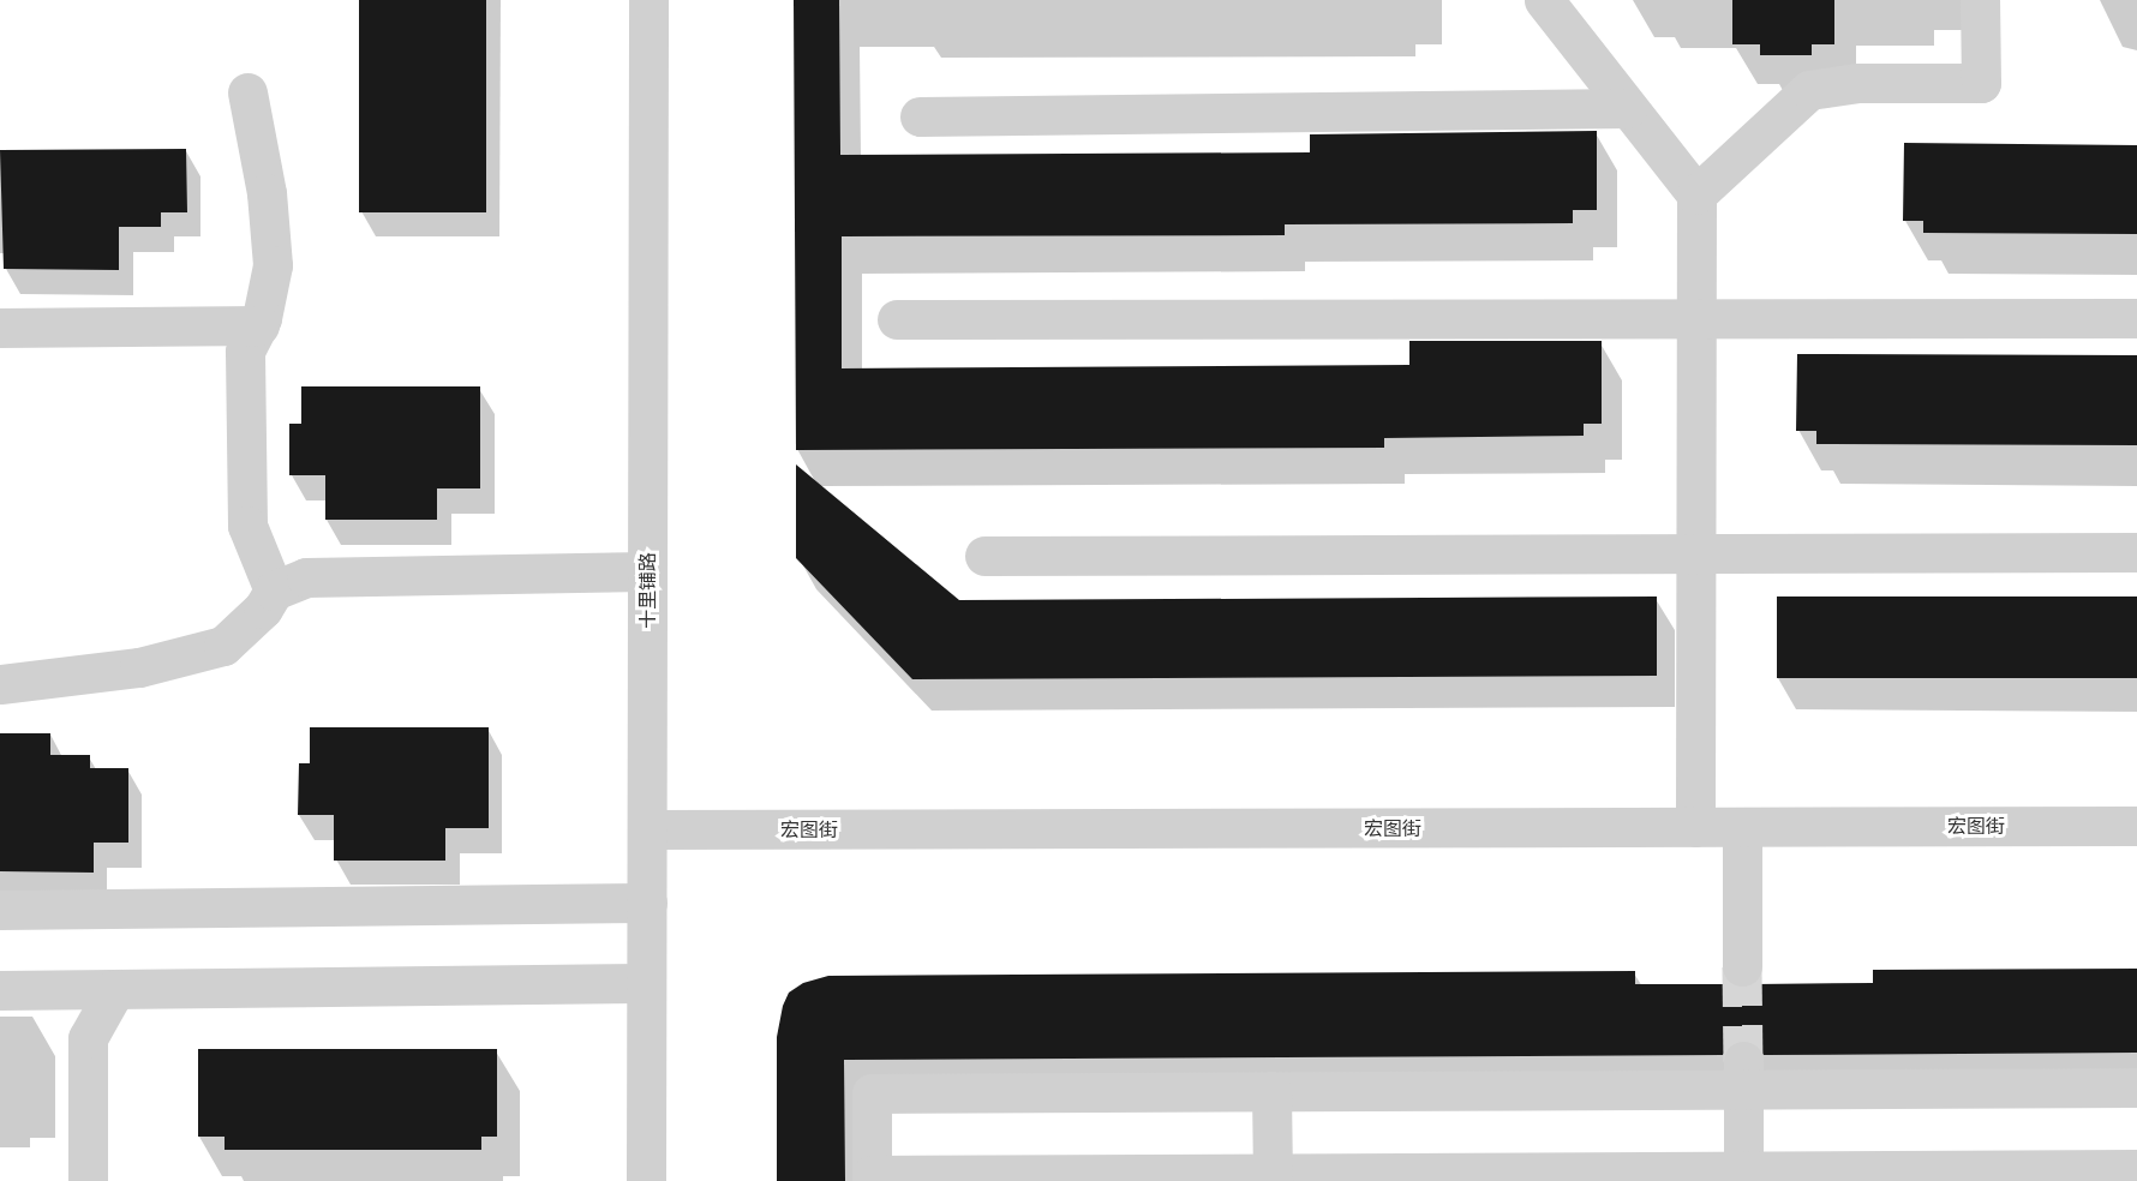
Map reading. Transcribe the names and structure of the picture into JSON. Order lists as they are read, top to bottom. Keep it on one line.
{"streets":{"street":["十里铺路","宏图街"]},"crossings":[["十里铺路","宏图街"]]}
